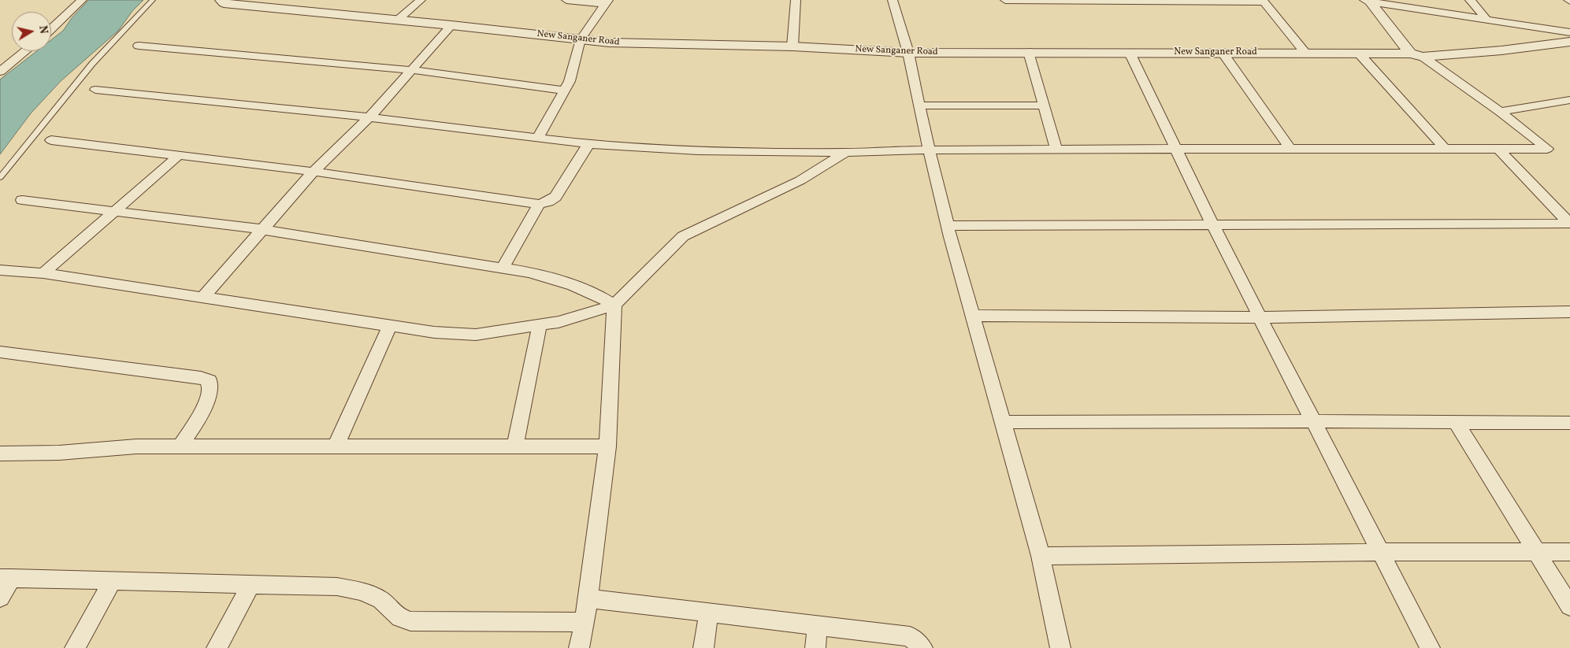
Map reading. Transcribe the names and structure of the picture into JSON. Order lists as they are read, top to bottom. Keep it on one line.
{"streets":{"street":["New Sanganer Road"]},"north":"right"}
